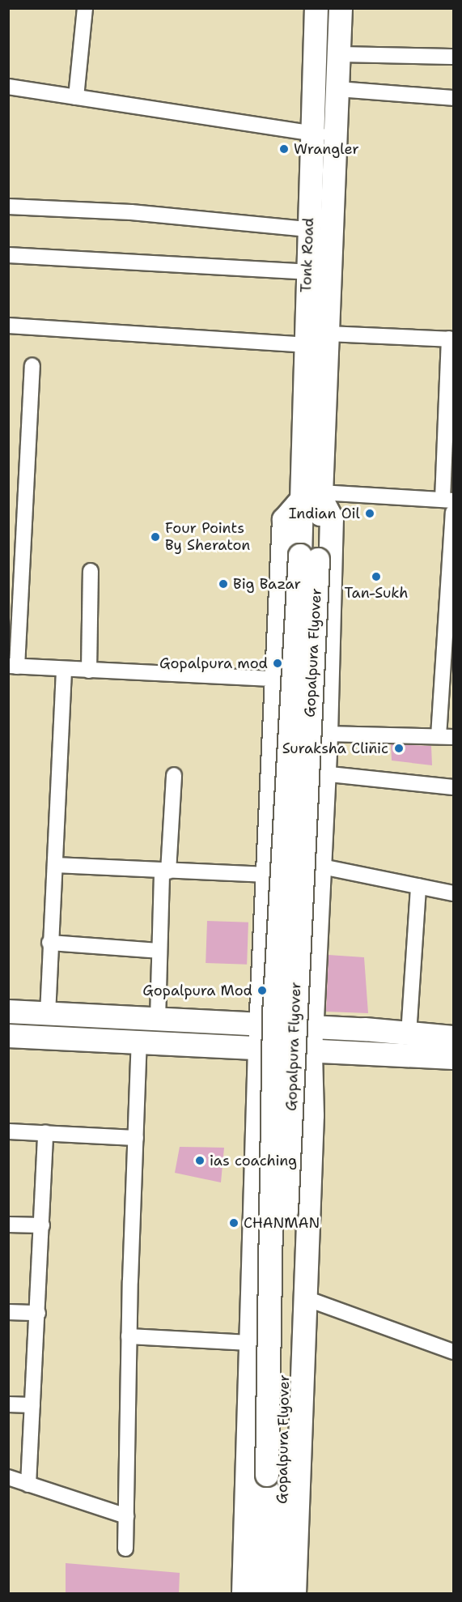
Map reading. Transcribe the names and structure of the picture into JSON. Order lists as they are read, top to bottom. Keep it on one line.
{"streets":{"main road":["Tonk Road","Gopalpura Flyover"]},"crossings":[["Tonk Road","Gopalpura Flyover"]],"places":["Wrangler","Indian Oil","Four Points By Sheraton","Tan-Sukh","Big Bazar","Gopalpura mod","Suraksha Clinic","Gopalpura Mod","ias coaching","CHANMAN"]}
